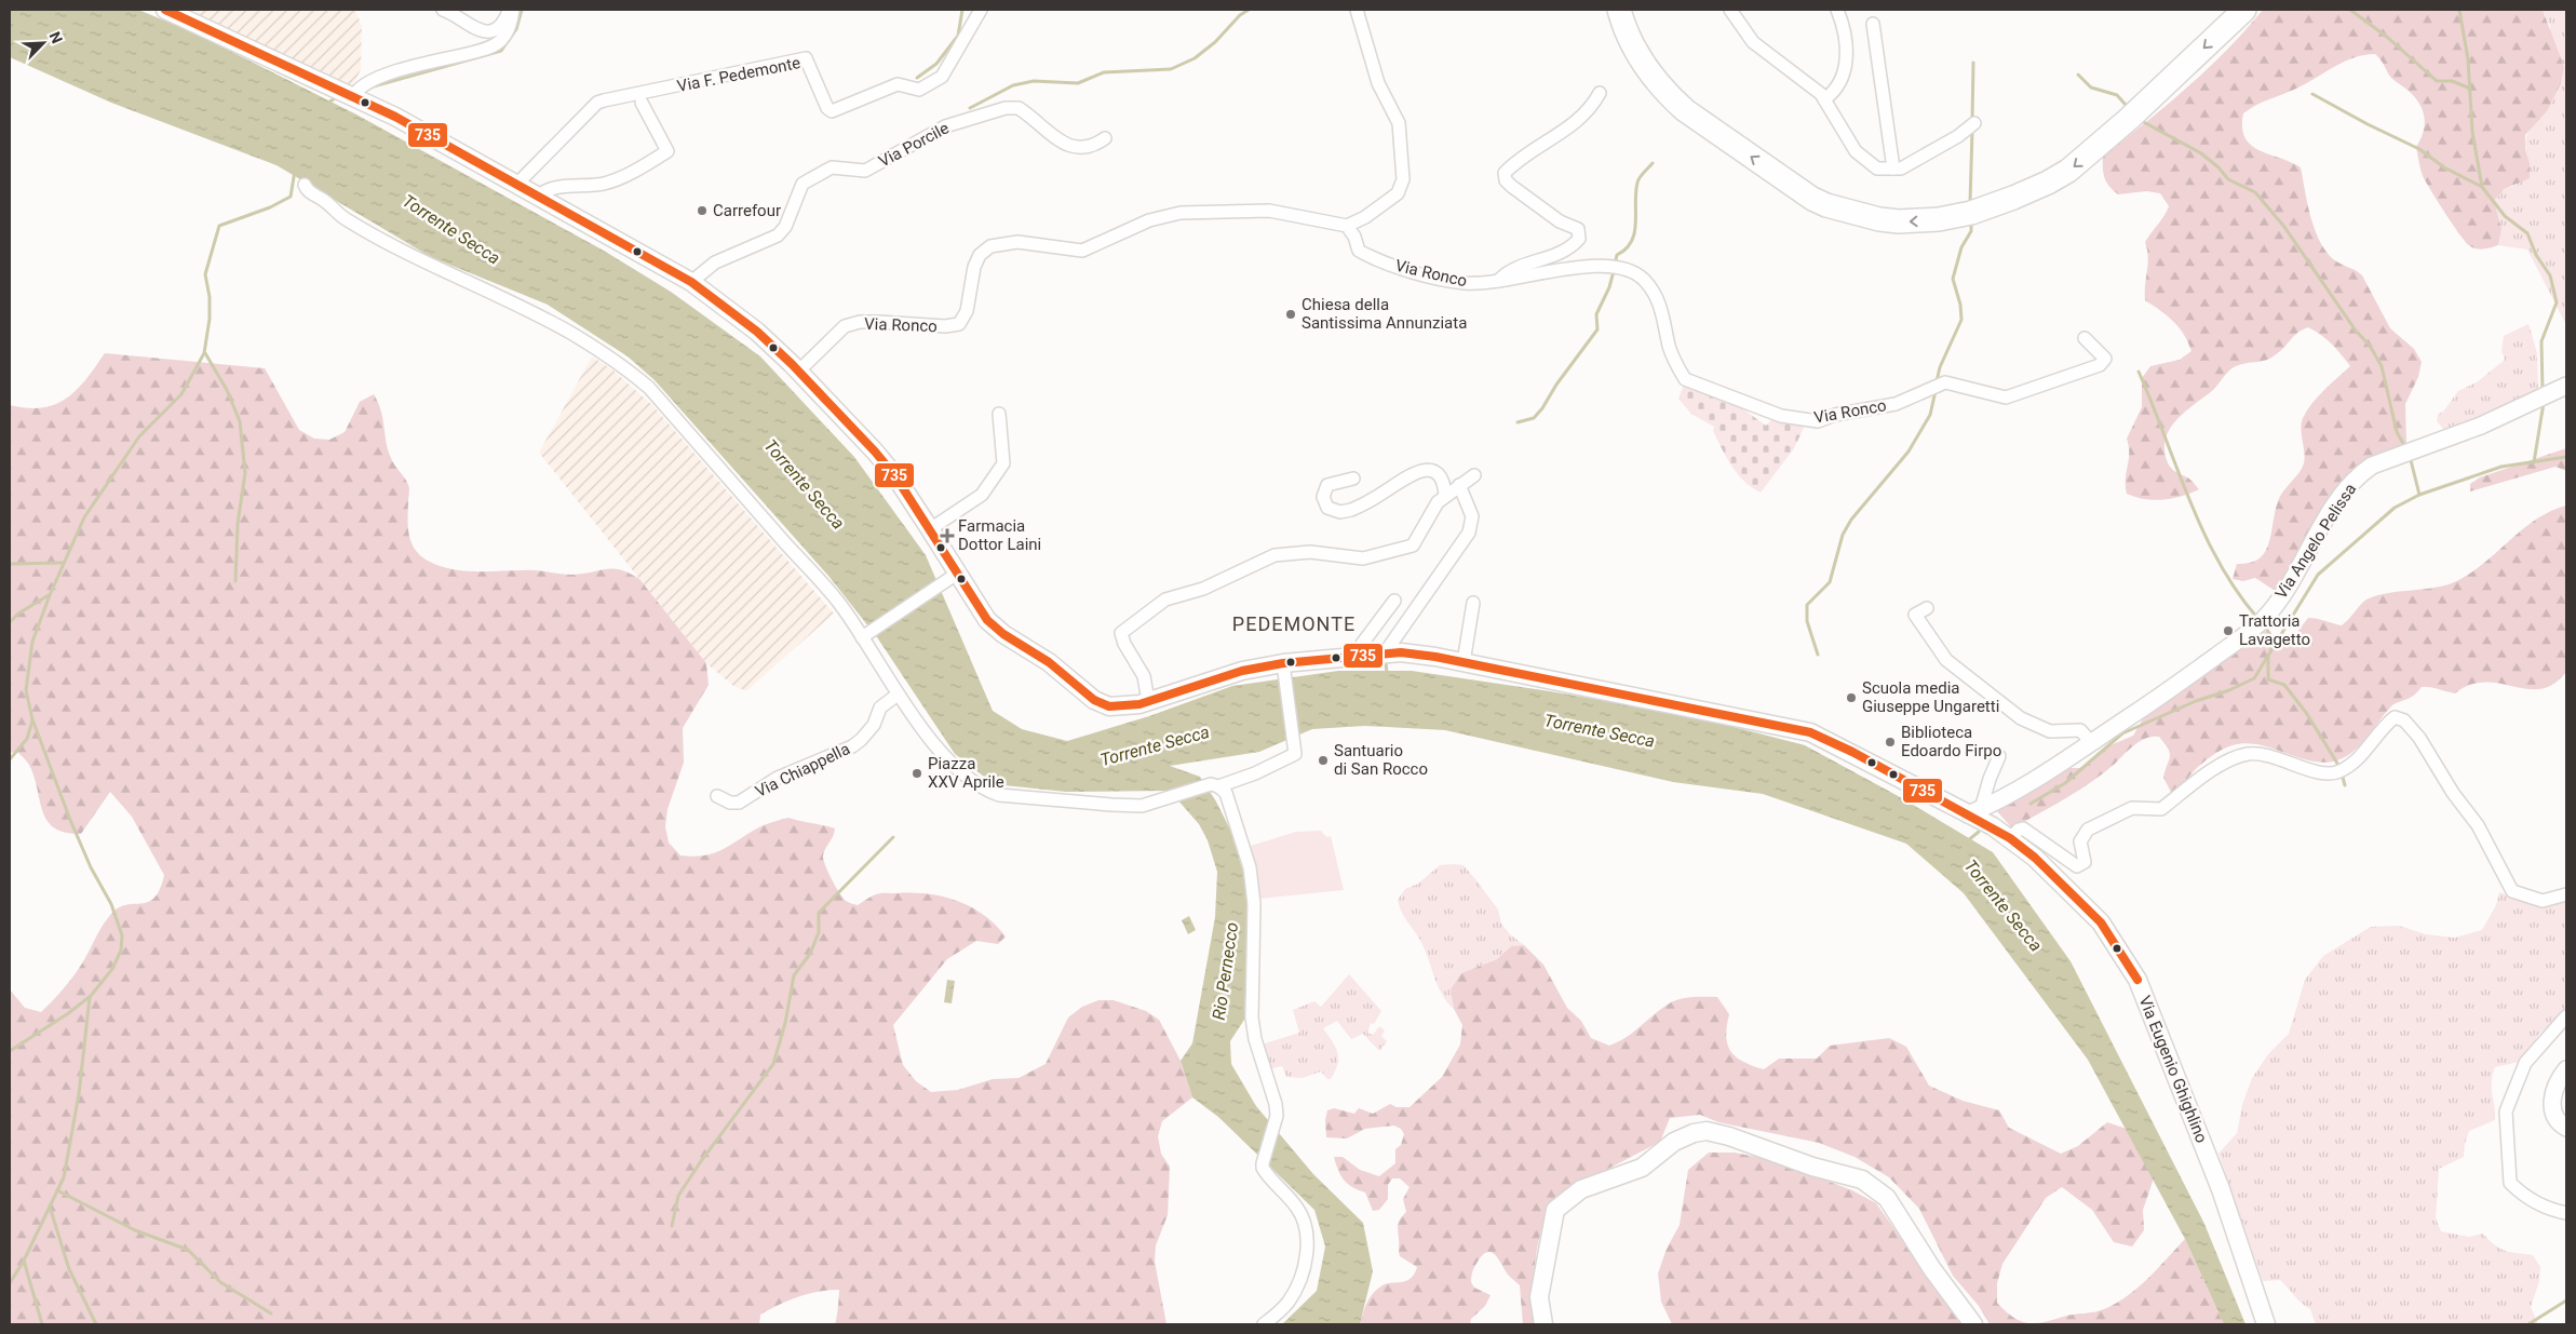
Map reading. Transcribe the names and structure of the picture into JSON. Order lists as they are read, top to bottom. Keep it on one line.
{"streets":{"main road":["Via Eugenio Ghighlino"],"street":["Via F. Pedemonte","Via Porcile","Via Ronco","Via Angelo Pelissa","Via Chiappella"]},"crossings":[["Via F. Pedemonte","Via Eugenio Ghighlino"],["Via Porcile","Via Eugenio Ghighlino"],["Via Ronco","Via Eugenio Ghighlino"],["Via Angelo Pelissa","Via Eugenio Ghighlino"]],"districts":["PEDEMONTE"],"water":["Torrente Secca","Rio Pernecco"],"places":{"other":["Carrefour","Chiesa della Santissima Annunziata","Trattoria Lavagetto","Scuola media Giuseppe Ungaretti","Biblioteca Edoardo Firpo","Santuario di San Rocco","Piazza XXV Aprile"],"health":["Farmacia Dottor Laini"]},"lines":["transit line 735"],"north":"top right"}
